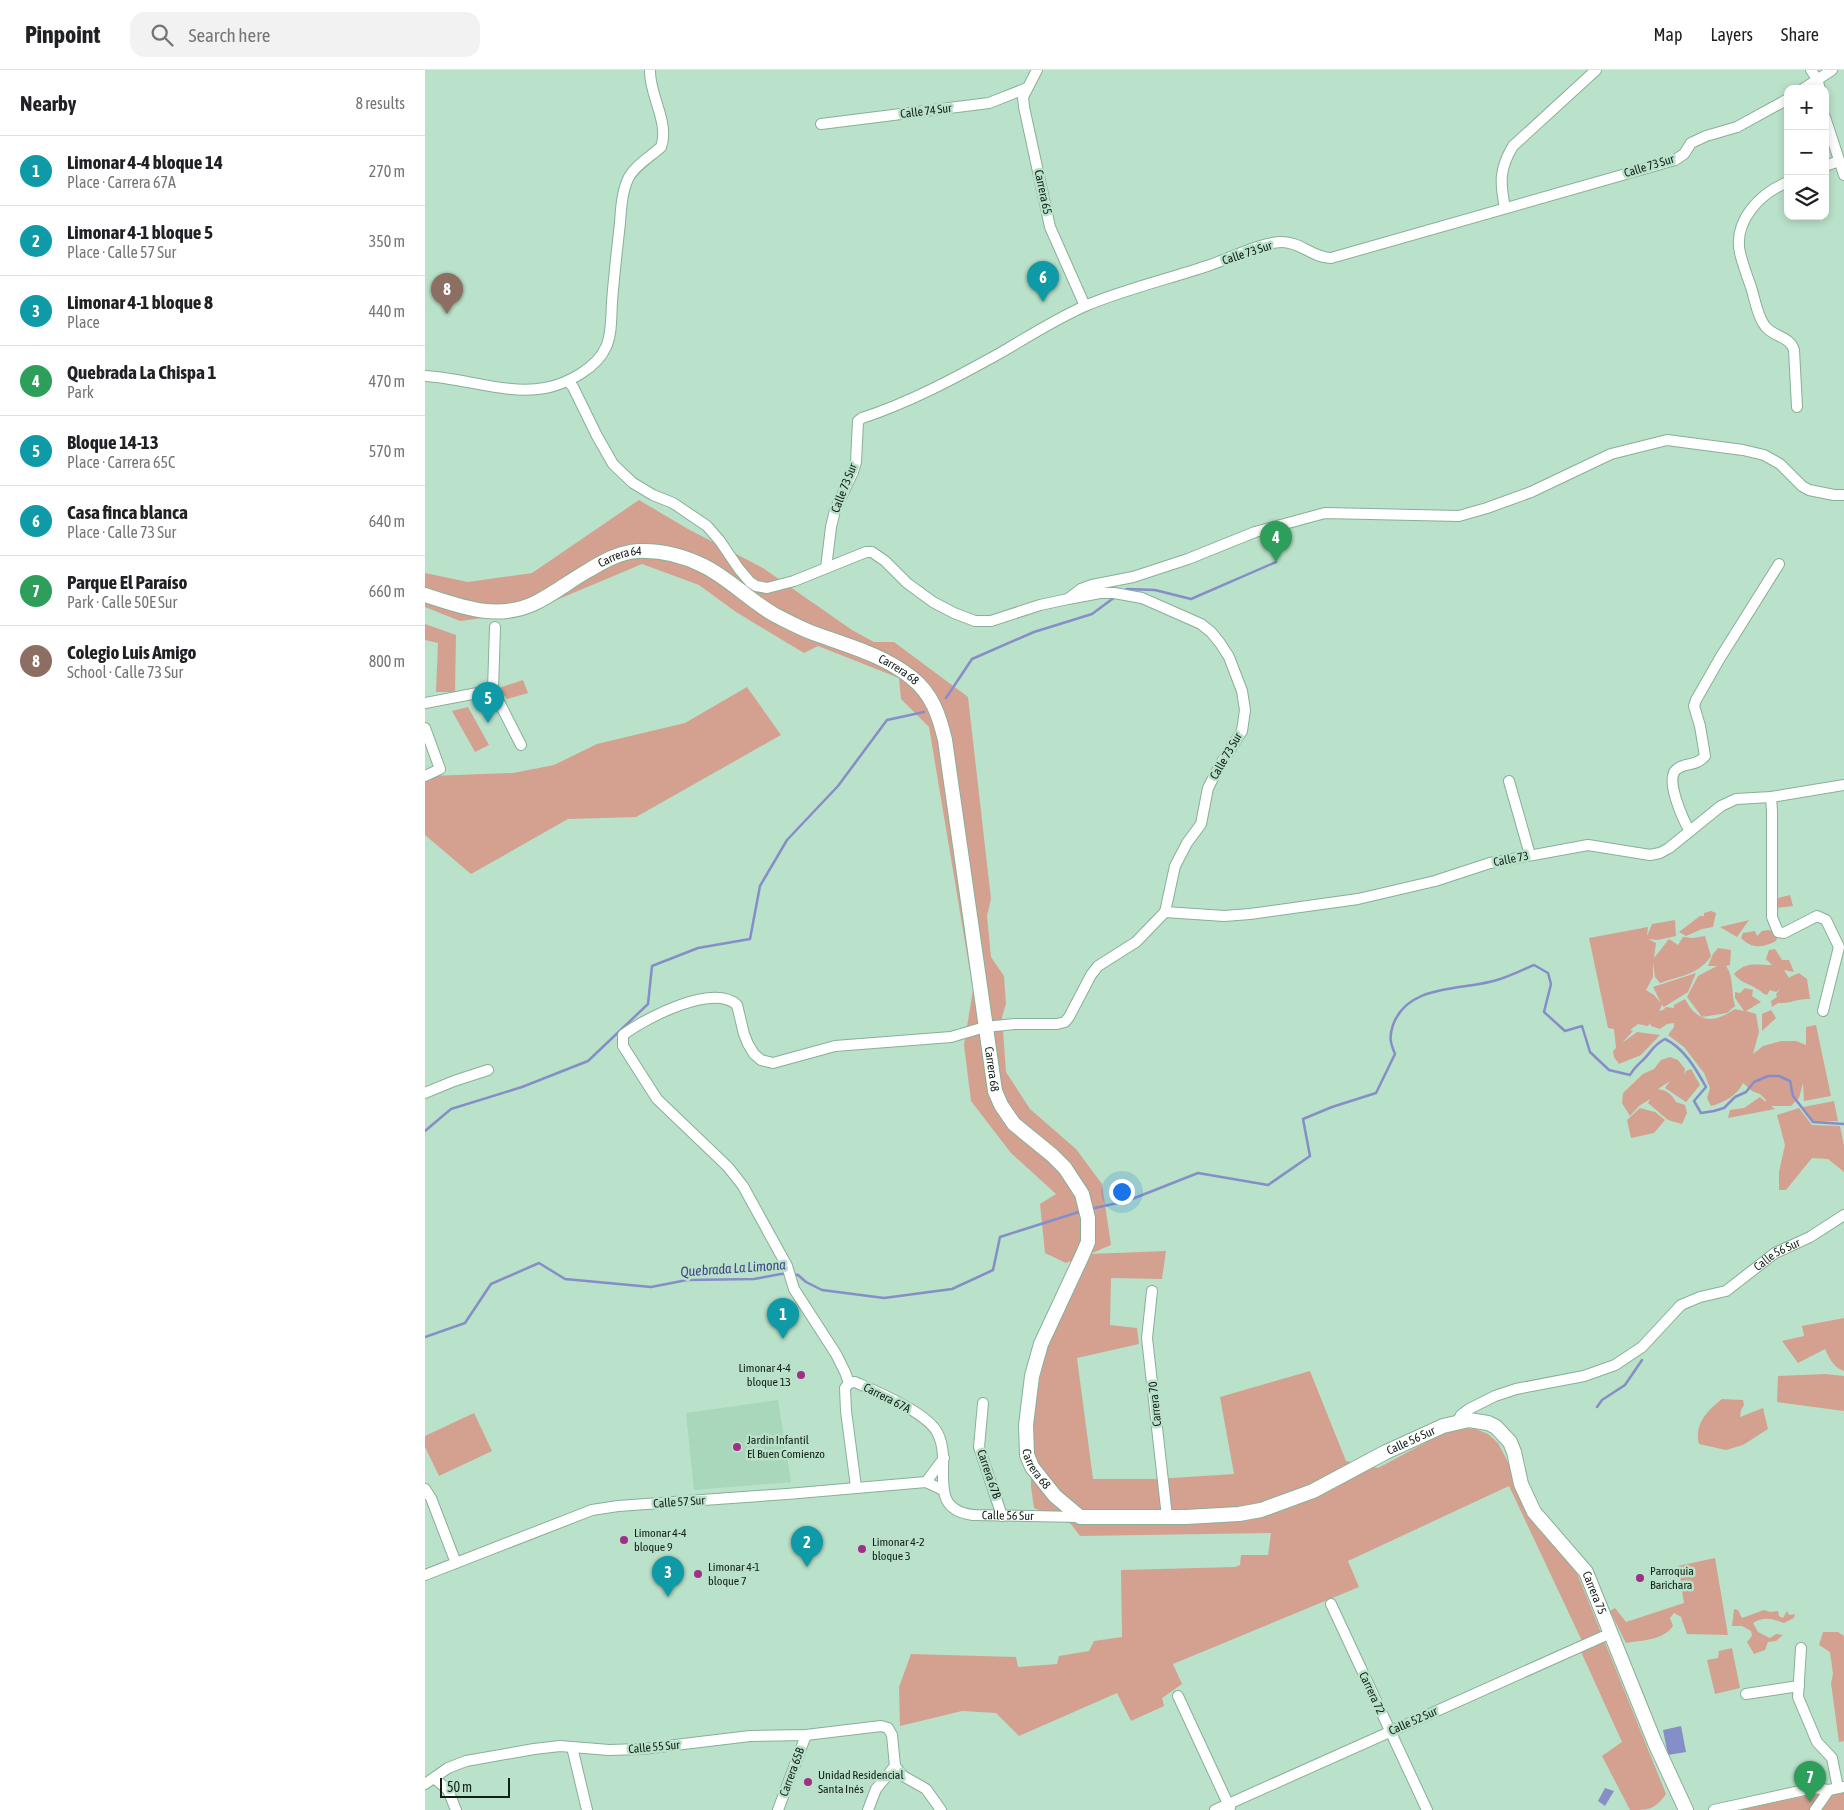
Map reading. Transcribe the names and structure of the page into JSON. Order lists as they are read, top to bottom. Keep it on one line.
{"streets":{"street":["Calle 74 Sur","Calle 73 Sur","Carrera 65","Carrera 64","Carrera 68","Calle 73","Calle 56 Sur","Carrera 67A","Carrera 70","Carrera 67B","Calle 57 Sur","Carrera 75","Carrera 72","Calle 52 Sur","Calle 55 Sur","Carrera 65B"]},"crossings":[["Calle 74 Sur","Carrera 65"],["Calle 73 Sur","Carrera 65"],["Calle 73 Sur","Calle 73"],["Carrera 64","Carrera 68"],["Carrera 68","Calle 56 Sur"],["Calle 56 Sur","Carrera 67A"],["Calle 56 Sur","Carrera 70"],["Calle 56 Sur","Carrera 67B"],["Calle 56 Sur","Calle 57 Sur"],["Calle 56 Sur","Carrera 75"],["Carrera 67A","Calle 57 Sur"],["Carrera 75","Calle 52 Sur"],["Carrera 72","Calle 52 Sur"],["Calle 55 Sur","Carrera 65B"]],"water":["Quebrada La Limona"],"places":["Limonar 4-4 bloque 13","Jardin Infantil El Buen Comienzo","Limonar 4-4 bloque 9","Limonar 4-2 bloque 3","Limonar 4-1 bloque 7","Parroquia Barichara","Unidad Residencial Santa Inés"],"scale_bar":"50 m","page":{"header":"Pinpoint","search":"Search here","nav":["Map","Layers","Share"],"heading":["Nearby","8 results"],"map_buttons":["+","−"],"list":[{"mark":"1","name":"Limonar 4-4 bloque 14","note":"Place · Carrera 67A","value":"270 m"},{"mark":"2","name":"Limonar 4-1 bloque 5","note":"Place · Calle 57 Sur","value":"350 m"},{"mark":"3","name":"Limonar 4-1 bloque 8","note":"Place","value":"440 m"},{"mark":"4","name":"Quebrada La Chispa 1","note":"Park","value":"470 m"},{"mark":"5","name":"Bloque 14-13","note":"Place · Carrera 65C","value":"570 m"},{"mark":"6","name":"Casa finca blanca","note":"Place · Calle 73 Sur","value":"640 m"},{"mark":"7","name":"Parque El Paraíso","note":"Park · Calle 50E Sur","value":"660 m"},{"mark":"8","name":"Colegio Luis Amigo","note":"School · Calle 73 Sur","value":"800 m"}],"pins":["6","8","4","5","1","2","3","7"],"scale":"50 m"}}
